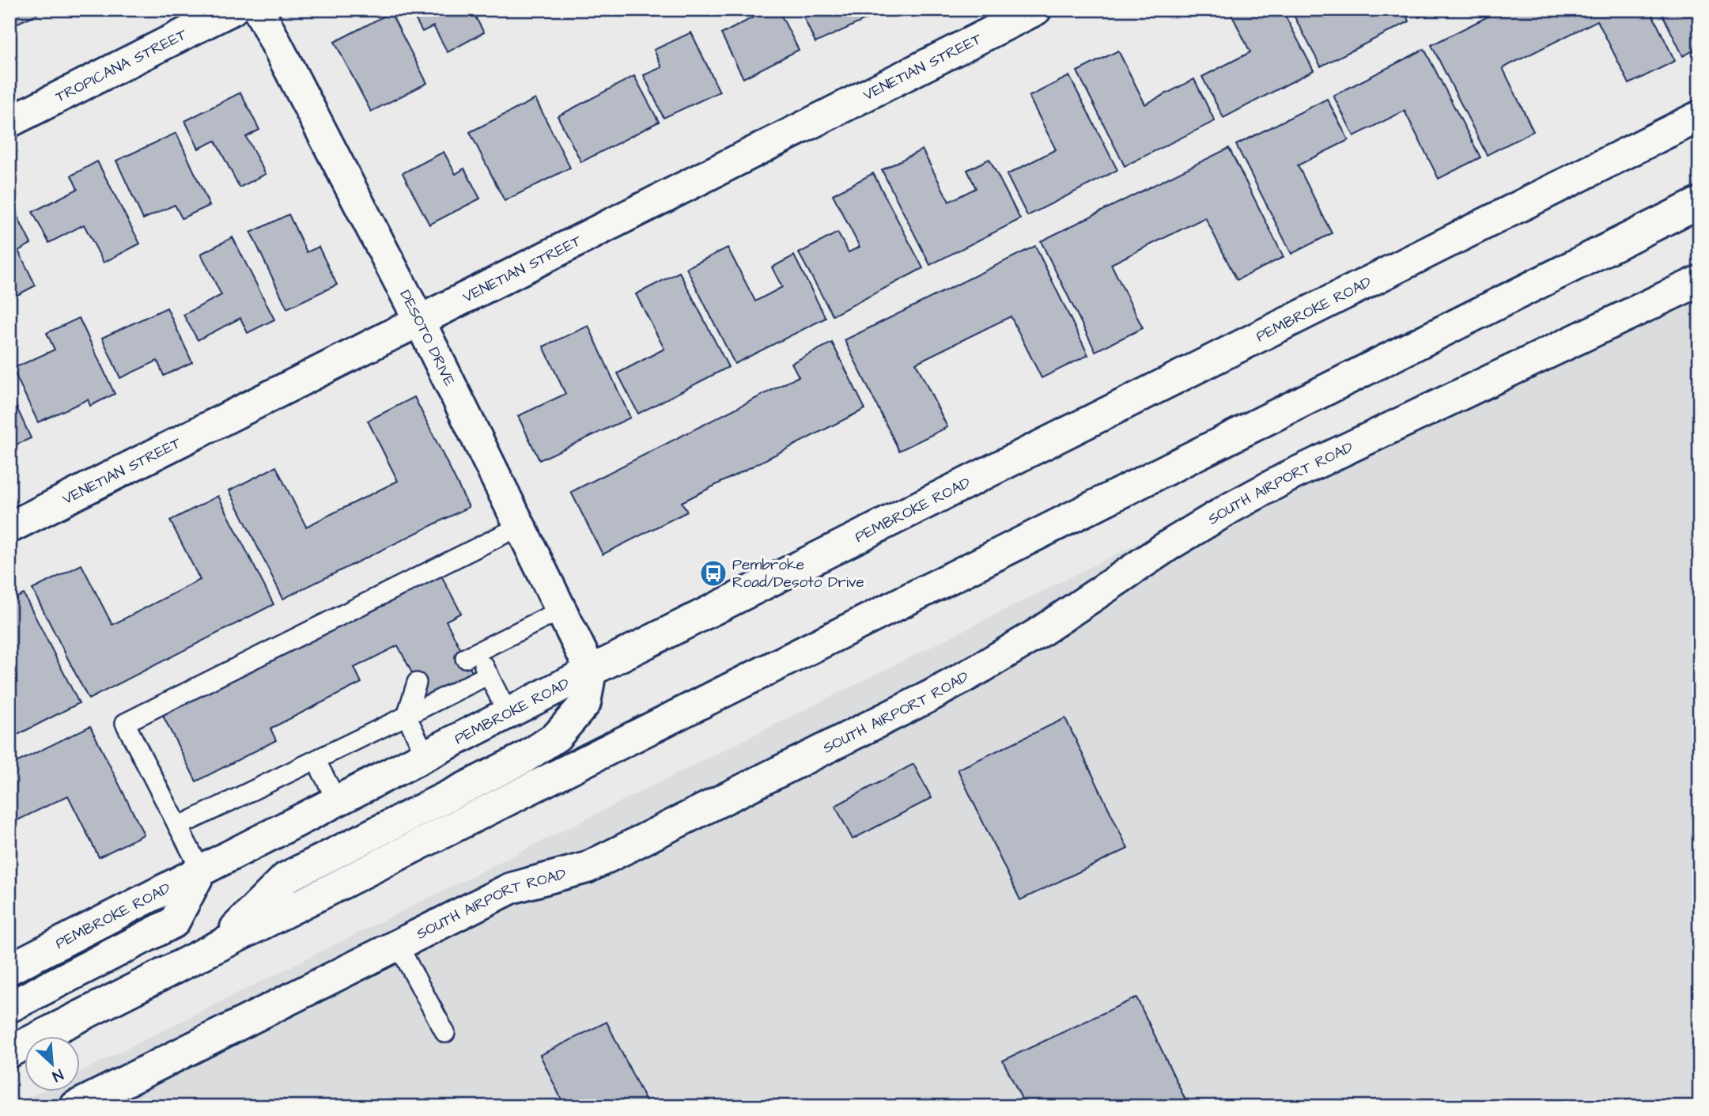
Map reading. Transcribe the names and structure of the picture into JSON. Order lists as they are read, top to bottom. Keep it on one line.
{"streets":{"main road":["TROPICANA STREET","VENETIAN STREET","PEMBROKE ROAD","DESOTO DRIVE","SOUTH AIRPORT ROAD"]},"crossings":[["VENETIAN STREET","DESOTO DRIVE"],["PEMBROKE ROAD","DESOTO DRIVE"]],"places":{"bus stop":["Pembroke Road/Desoto Drive"]},"north":"bottom right"}
